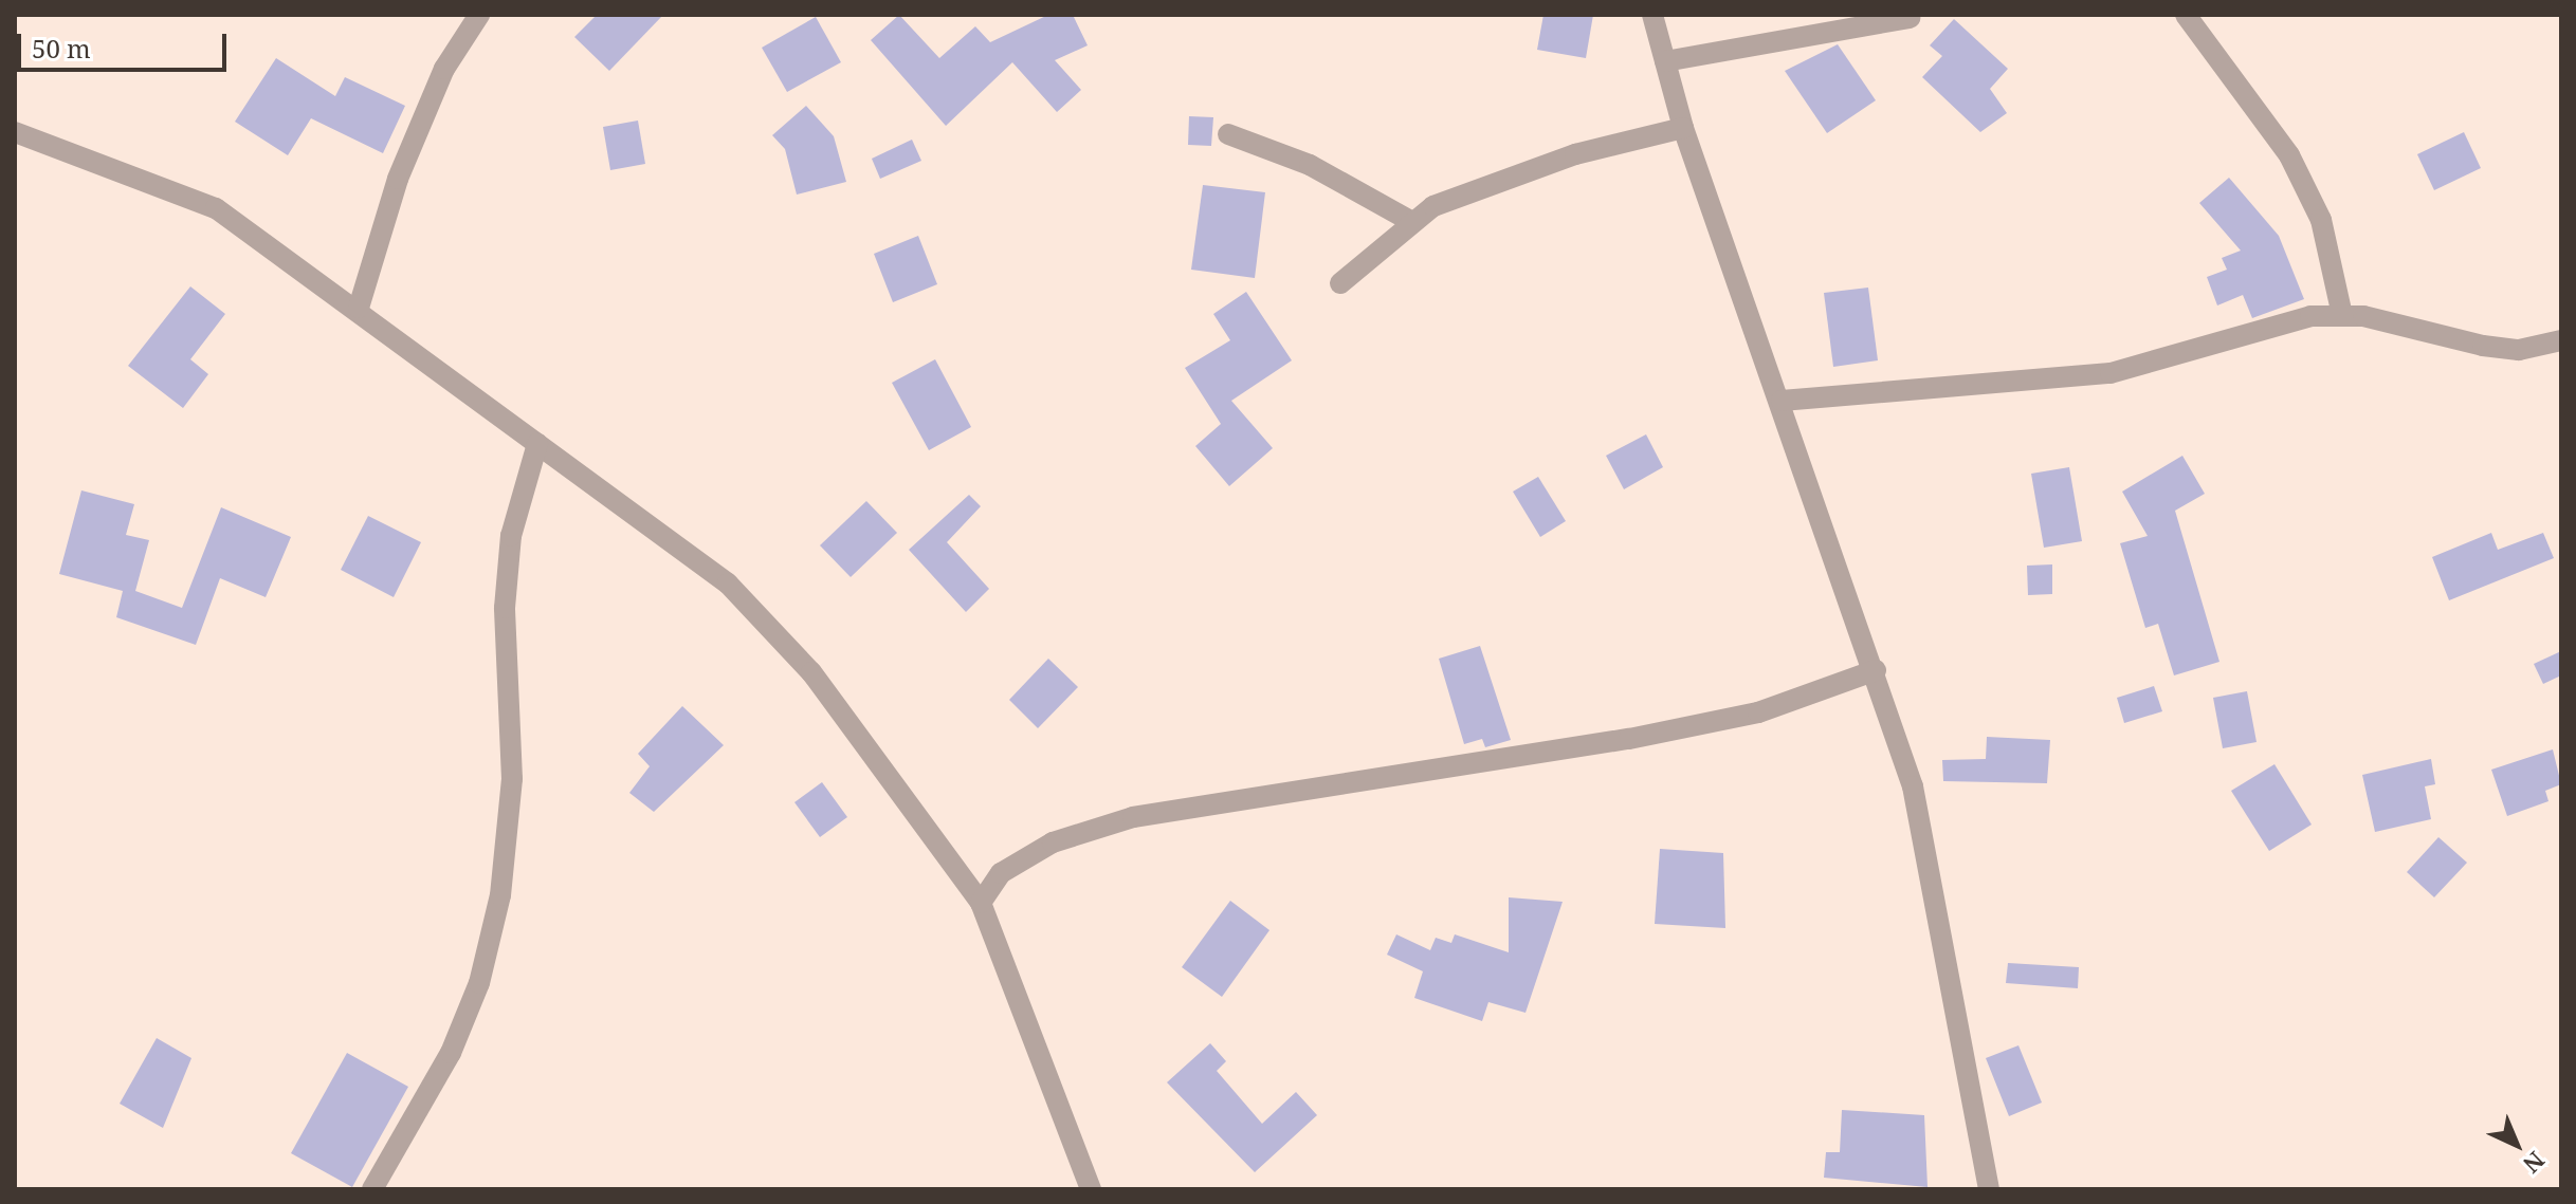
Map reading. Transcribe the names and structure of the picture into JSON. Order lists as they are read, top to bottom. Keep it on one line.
{"scale_bar":"50 m","north":"bottom right"}
